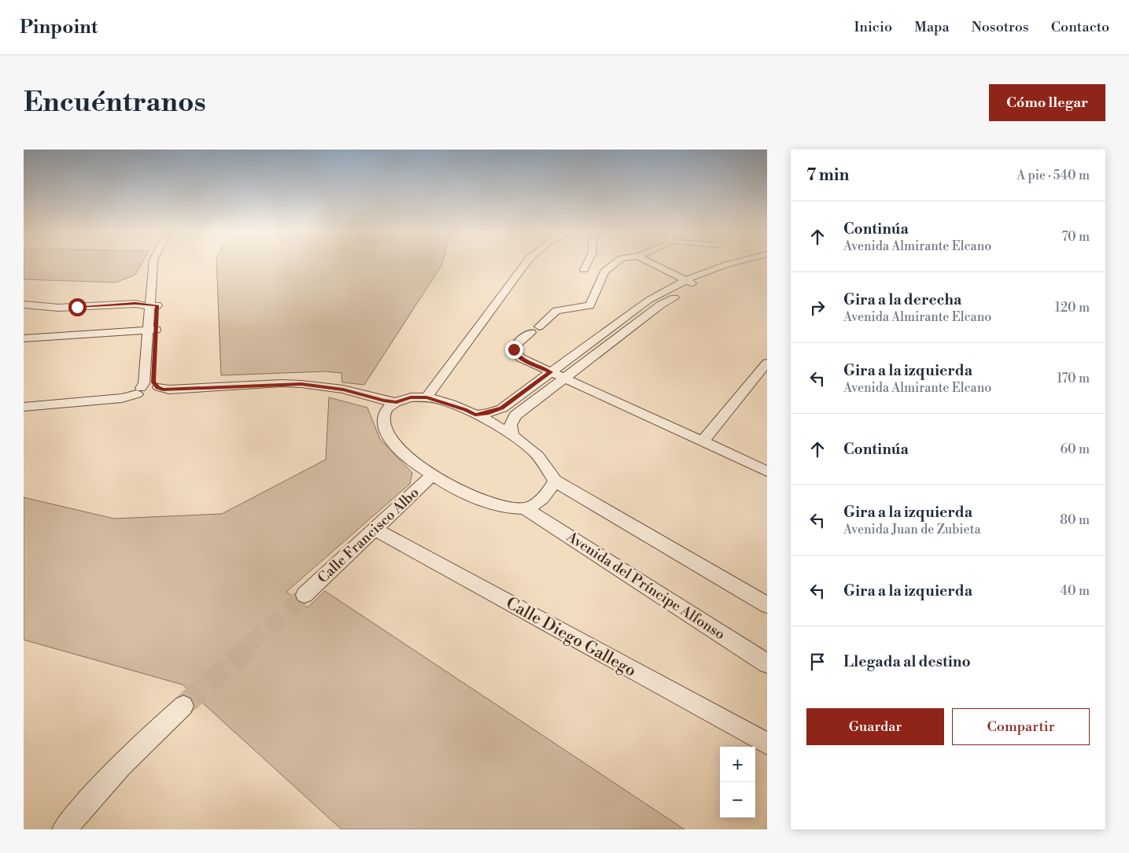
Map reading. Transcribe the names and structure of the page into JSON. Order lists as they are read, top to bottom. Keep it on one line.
{"streets":{"street":["Calle Francisco Albo","Avenida del Príncipe Alfonso","Calle Diego Gallego"]},"crossings":[["Calle Francisco Albo","Calle Diego Gallego"]],"page":{"header":"Pinpoint","nav":["Inicio","Mapa","Nosotros","Contacto"],"buttons":["Cómo llegar",["Guardar","Compartir"]],"title":"Encuéntranos","heading":["7 min","A pie · 540 m"],"list":[["Continúa","Avenida Almirante Elcano","70 m"],["Gira a la derecha","Avenida Almirante Elcano","120 m"],["Gira a la izquierda","Avenida Almirante Elcano","170 m"],["Continúa","60 m"],["Gira a la izquierda","Avenida Juan de Zubieta","80 m"],["Gira a la izquierda","40 m"],"Llegada al destino"],"map_buttons":["+","−"]}}
